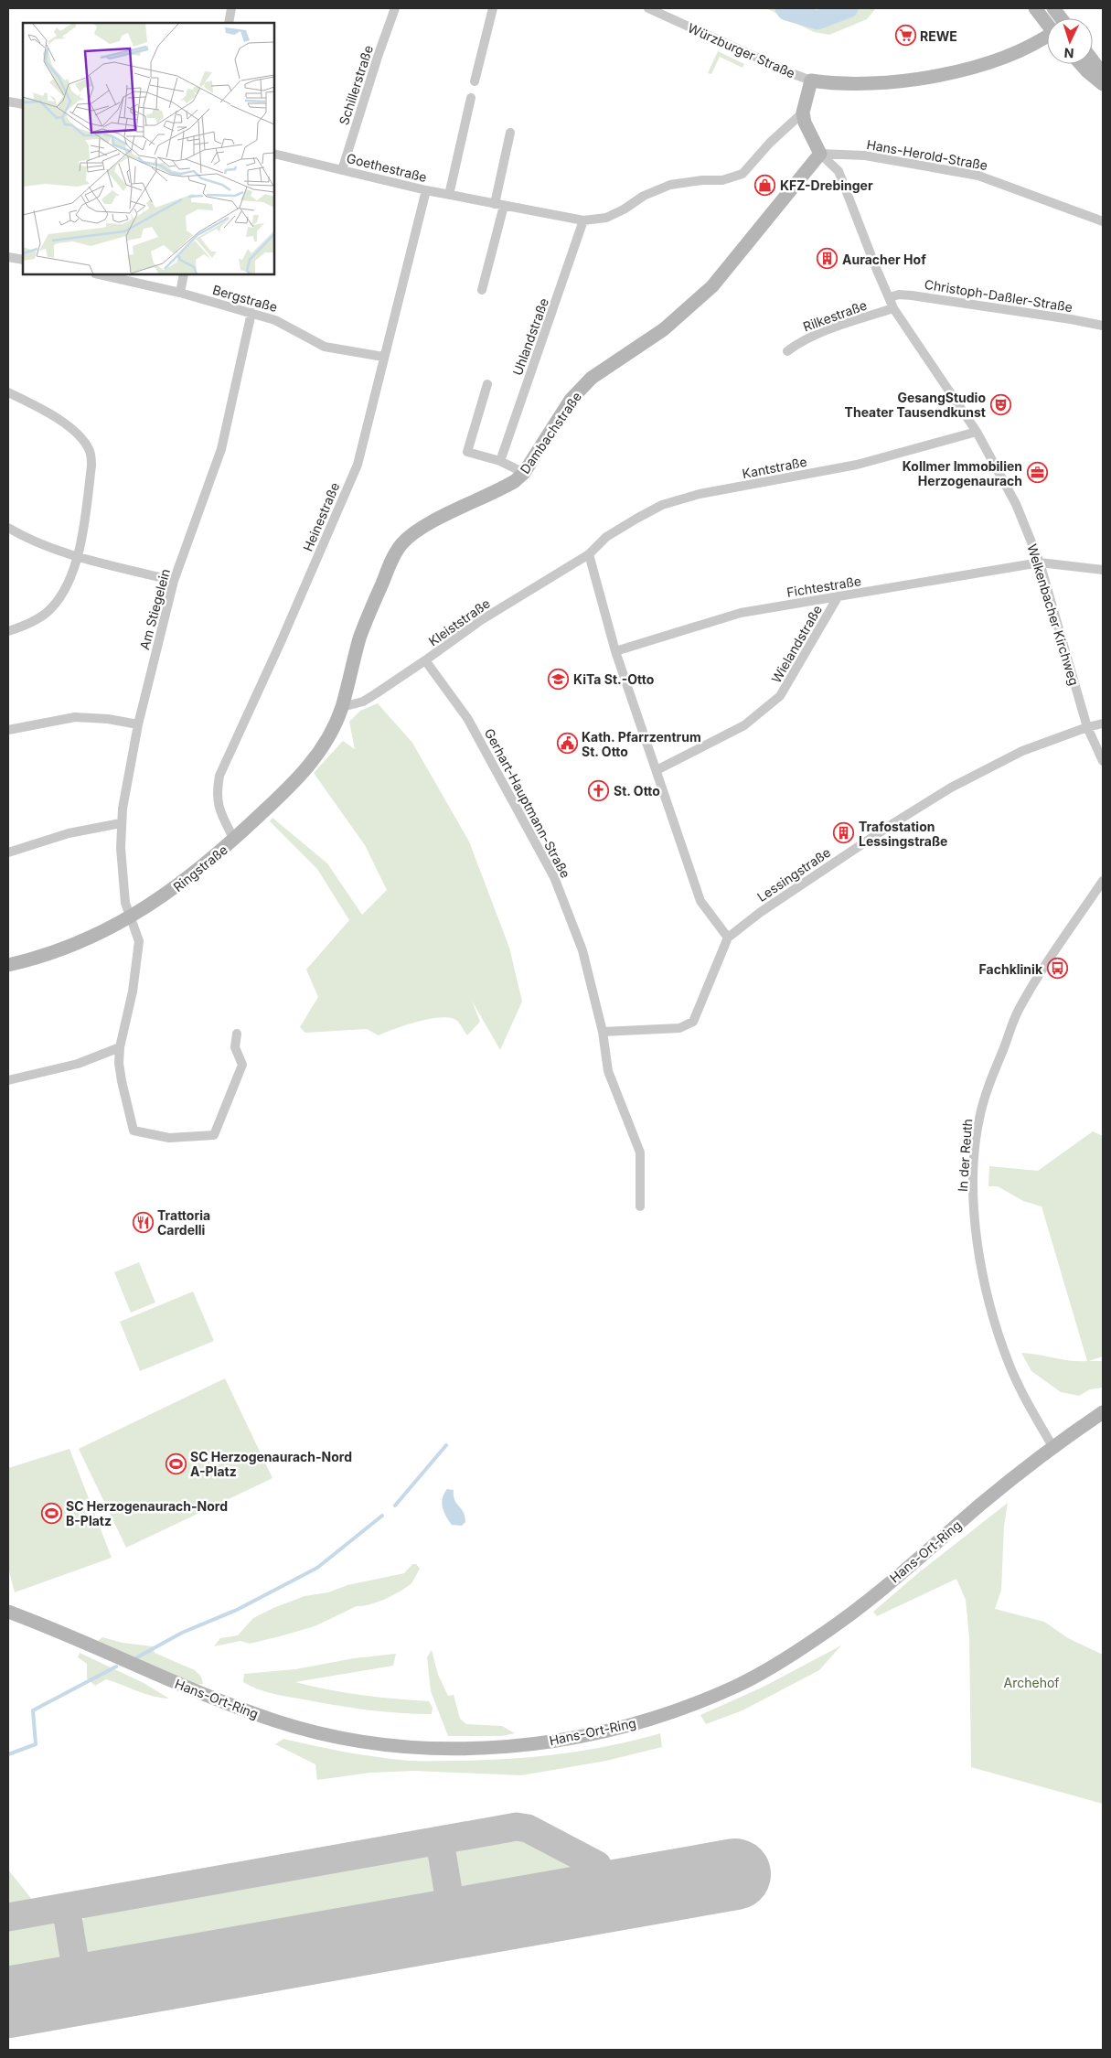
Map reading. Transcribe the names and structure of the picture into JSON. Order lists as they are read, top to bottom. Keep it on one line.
{"streets":{"street":["Würzburger Straße","Schillerstraße","Hans-Herold-Straße","Goethestraße","Christoph-Daßler-Straße","Bergstraße","Rilkestraße","Uhlandstraße","Dambachstraße","Kantstraße","Heinestraße","Fichtestraße","Am Stiegelein","Welkenbacher Kirchweg","Kleiststraße","Wielandstraße","Gerhart-Hauptmann-Straße","Ringstraße","Lessingstraße","In der Reuth","Hans-Ort-Ring"]},"crossings":[["Würzburger Straße","Goethestraße"],["Würzburger Straße","Welkenbacher Kirchweg"],["Schillerstraße","Goethestraße"],["Hans-Herold-Straße","Dambachstraße"],["Hans-Herold-Straße","Welkenbacher Kirchweg"],["Goethestraße","Uhlandstraße"],["Goethestraße","Heinestraße"],["Goethestraße","Welkenbacher Kirchweg"],["Christoph-Daßler-Straße","Welkenbacher Kirchweg"],["Bergstraße","Heinestraße"],["Bergstraße","Am Stiegelein"],["Rilkestraße","Welkenbacher Kirchweg"],["Dambachstraße","Welkenbacher Kirchweg"],["Dambachstraße","Kleiststraße"],["Dambachstraße","Ringstraße"],["Kantstraße","Welkenbacher Kirchweg"],["Kantstraße","Kleiststraße"],["Heinestraße","Ringstraße"],["Fichtestraße","Welkenbacher Kirchweg"],["Fichtestraße","Wielandstraße"],["Am Stiegelein","Ringstraße"],["Welkenbacher Kirchweg","Lessingstraße"],["Kleiststraße","Gerhart-Hauptmann-Straße"],["Kleiststraße","Ringstraße"],["Gerhart-Hauptmann-Straße","Lessingstraße"],["In der Reuth","Hans-Ort-Ring"]],"parks":["Archehof"],"places":{"supermarket":["REWE"],"shop":["KFZ-Drebinger"],"building":["Auracher Hof","Trafostation Lessingstraße"],"theatre":["GesangStudio Theater Tausendkunst"],"office":["Kollmer Immobilien Herzogenaurach"],"school or university":["KiTa St.-Otto"],"public building":["Kath. Pfarrzentrum St. Otto"],"church":["St. Otto"],"bus stop":["Fachklinik"],"restaurant":["Trattoria Cardelli"],"sports":["SC Herzogenaurach-Nord A-Platz","SC Herzogenaurach-Nord B-Platz"]},"north":"bottom"}
